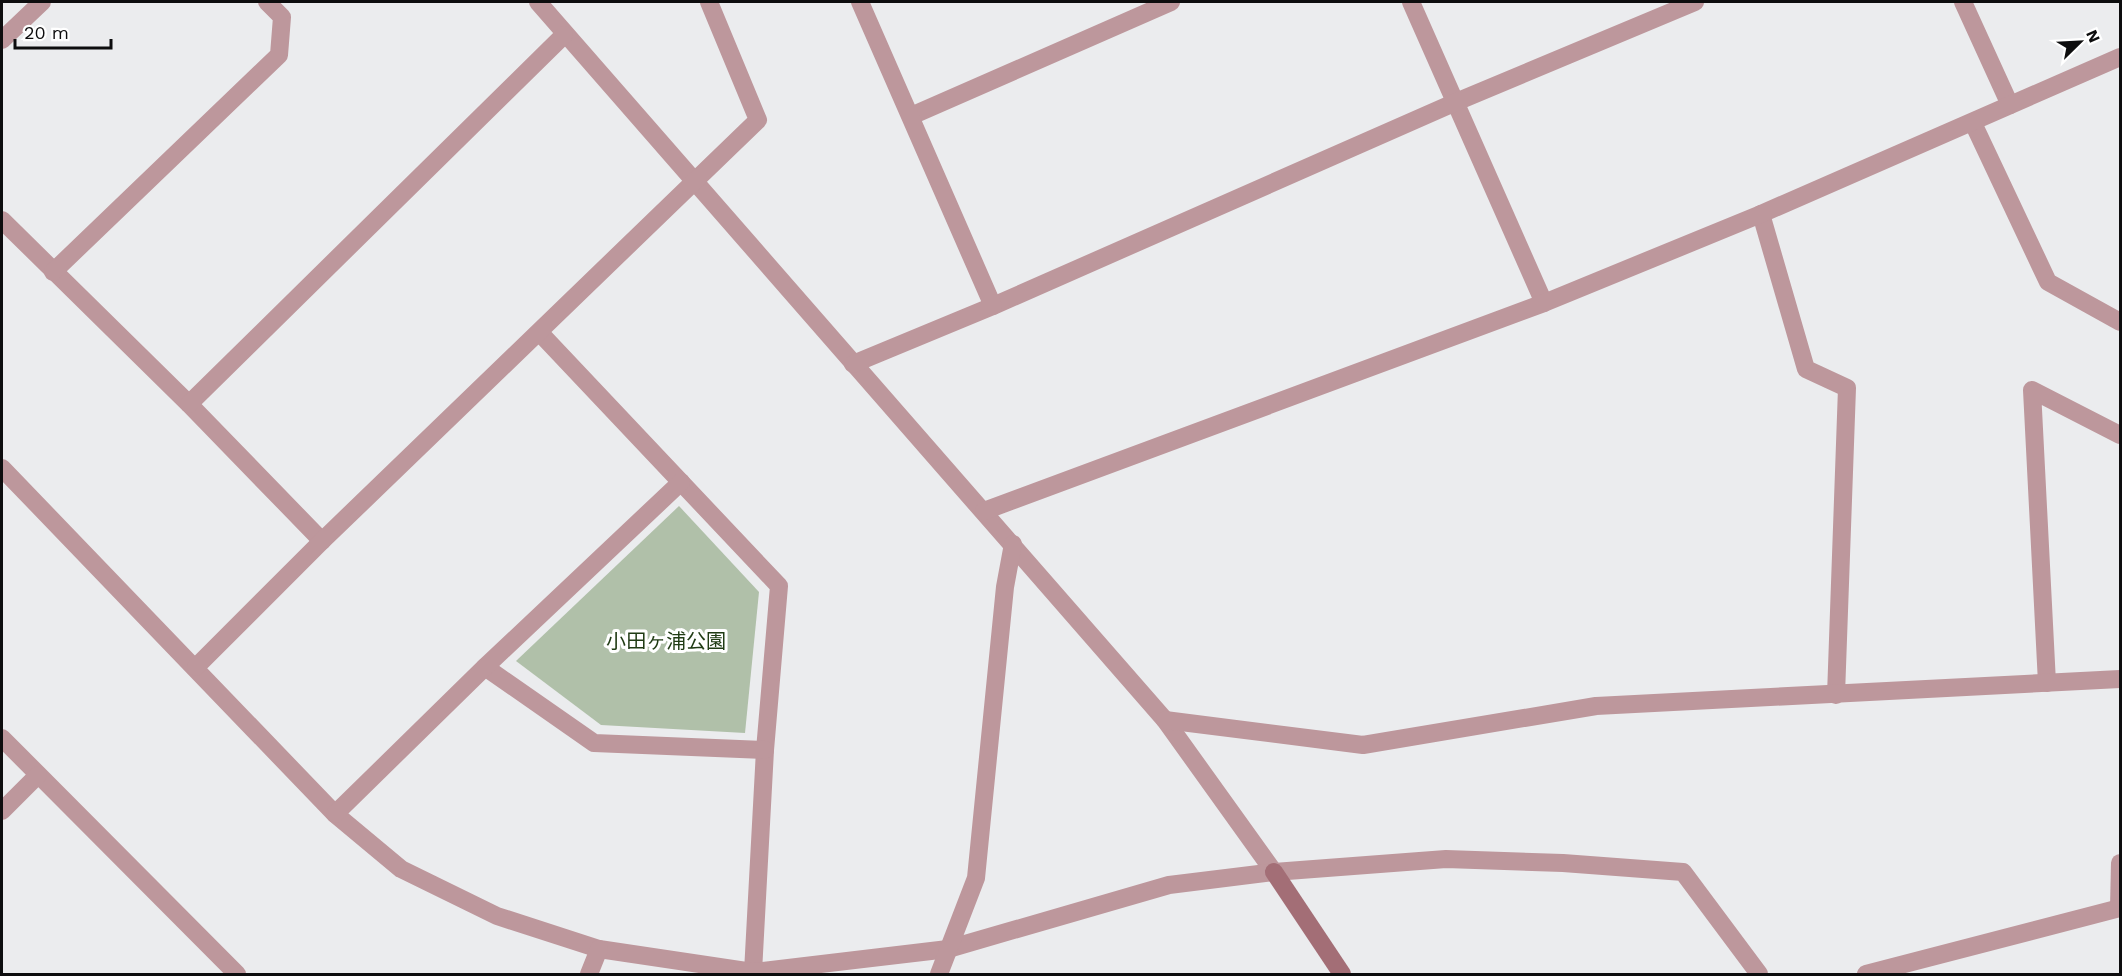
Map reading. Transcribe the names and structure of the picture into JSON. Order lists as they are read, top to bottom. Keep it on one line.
{"parks":["小田ヶ浦公園"],"scale_bar":"20 m","north":"top right"}
